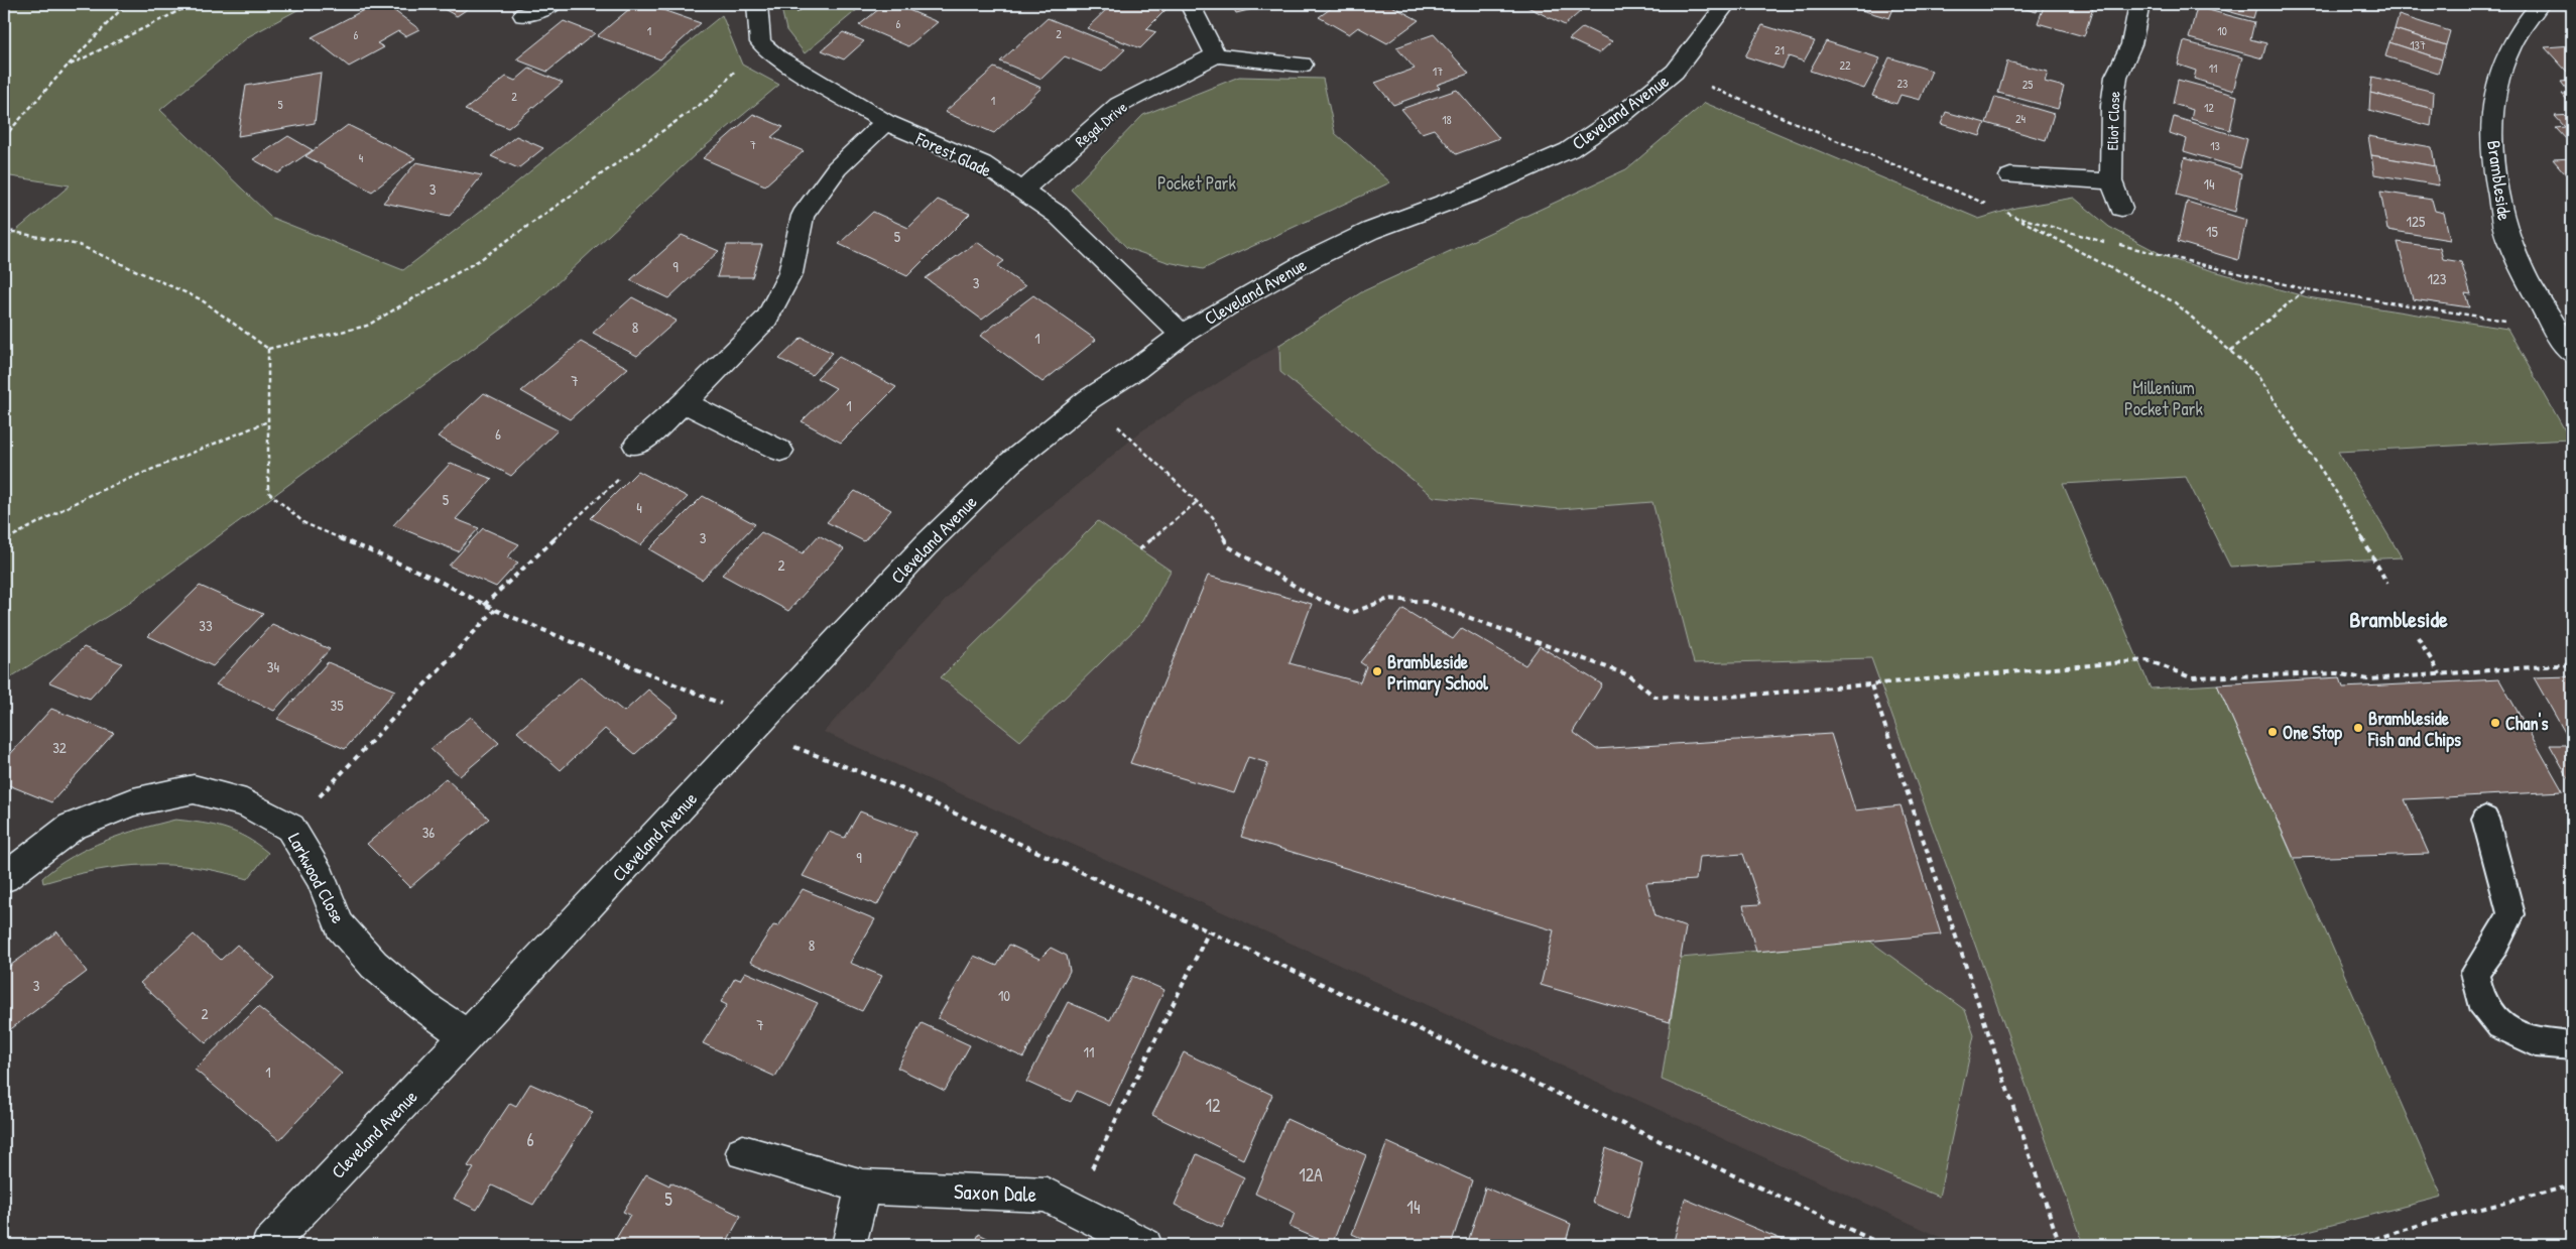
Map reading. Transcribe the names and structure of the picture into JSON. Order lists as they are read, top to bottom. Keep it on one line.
{"streets":{"street":["Cleveland Avenue","Eliot Close","Regal Drive","Forest Glade","Brambleside","Larkwood Close","Saxon Dale"]},"crossings":[["Cleveland Avenue","Forest Glade"],["Cleveland Avenue","Larkwood Close"],["Regal Drive","Forest Glade"]],"districts":["Brambleside"],"parks":["Pocket Park","Millenium Pocket Park"],"places":["Brambleside Primary School","Chan's","Brambleside Fish and Chips","One Stop"],"house_numbers":["6","1","10","2","6","137","21","22","11","17","23","25","2","1","5","12","24","18","7","13","4","14","3","125","15","5","9","123","3","8","1","7","1","6","5","4","3","2","33","34","35","32","36","9","8","3","10","2","7","11","1","12","6","12A","5","14"]}
